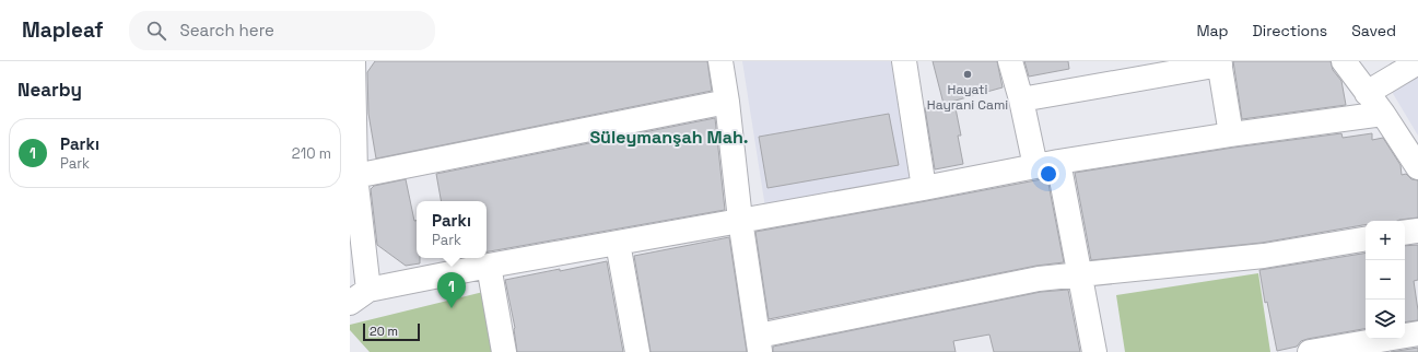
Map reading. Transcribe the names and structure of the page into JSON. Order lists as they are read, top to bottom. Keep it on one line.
{"districts":["Süleymanşah Mah."],"places":["Hayati Hayrani Cami"],"scale_bar":"20 m","page":{"header":"Mapleaf","search":"Search here","nav":["Map","Directions","Saved"],"heading":"Nearby","list":[{"mark":"1","name":"Parkı","note":"Park","value":"210 m"}],"popup":["Parkı","Park"],"map_buttons":["+","−"],"pins":"1","scale":"20 m"}}
